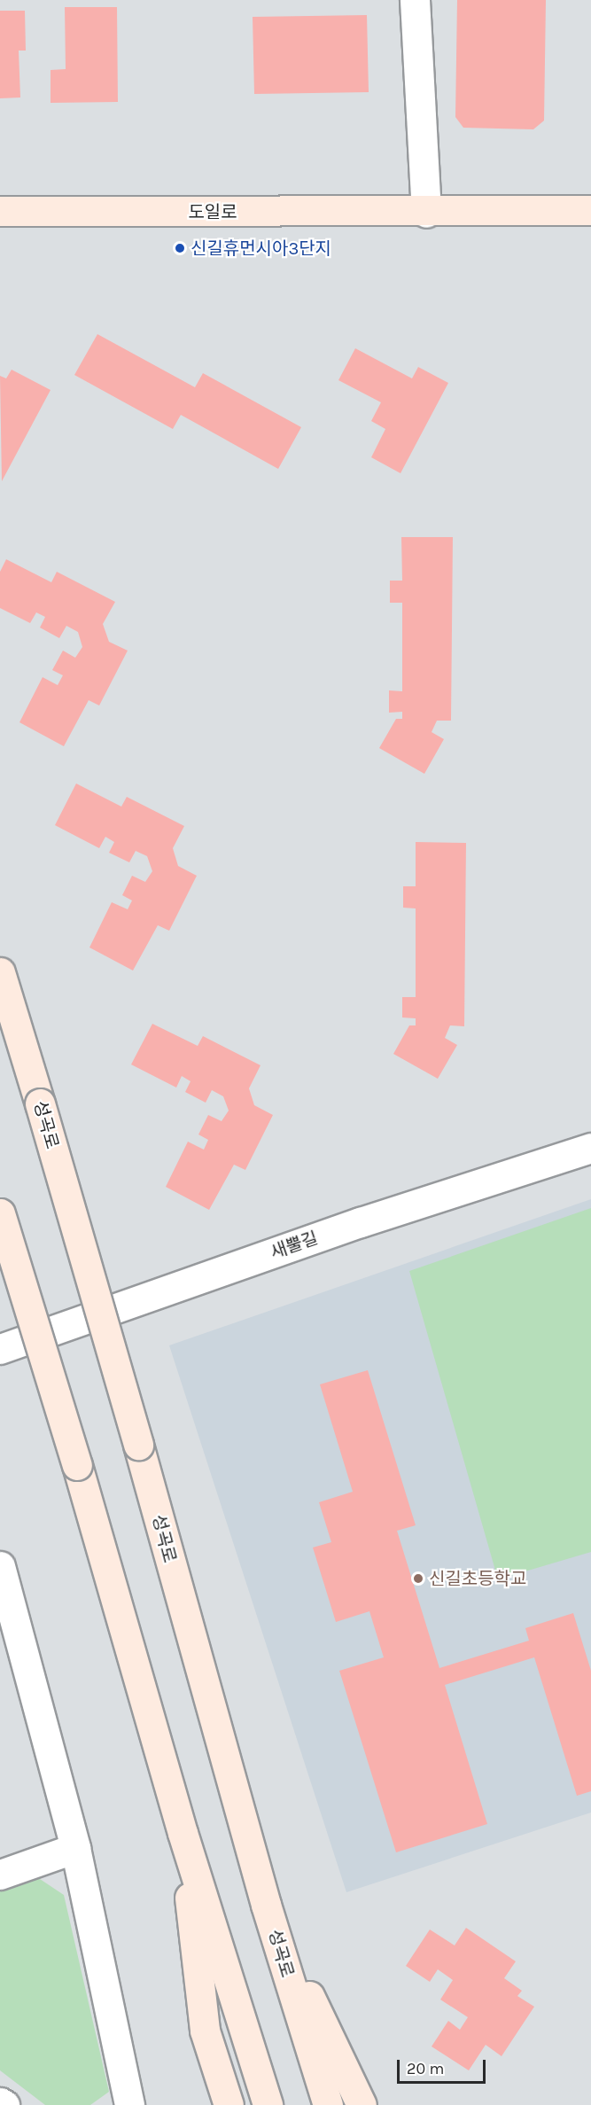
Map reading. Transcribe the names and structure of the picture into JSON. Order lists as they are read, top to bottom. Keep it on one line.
{"streets":{"main road":["도일로","성곡로"],"street":["새뿔길"]},"places":["신길휴먼시아3단지","신길초등학교"],"scale_bar":"20 m"}
